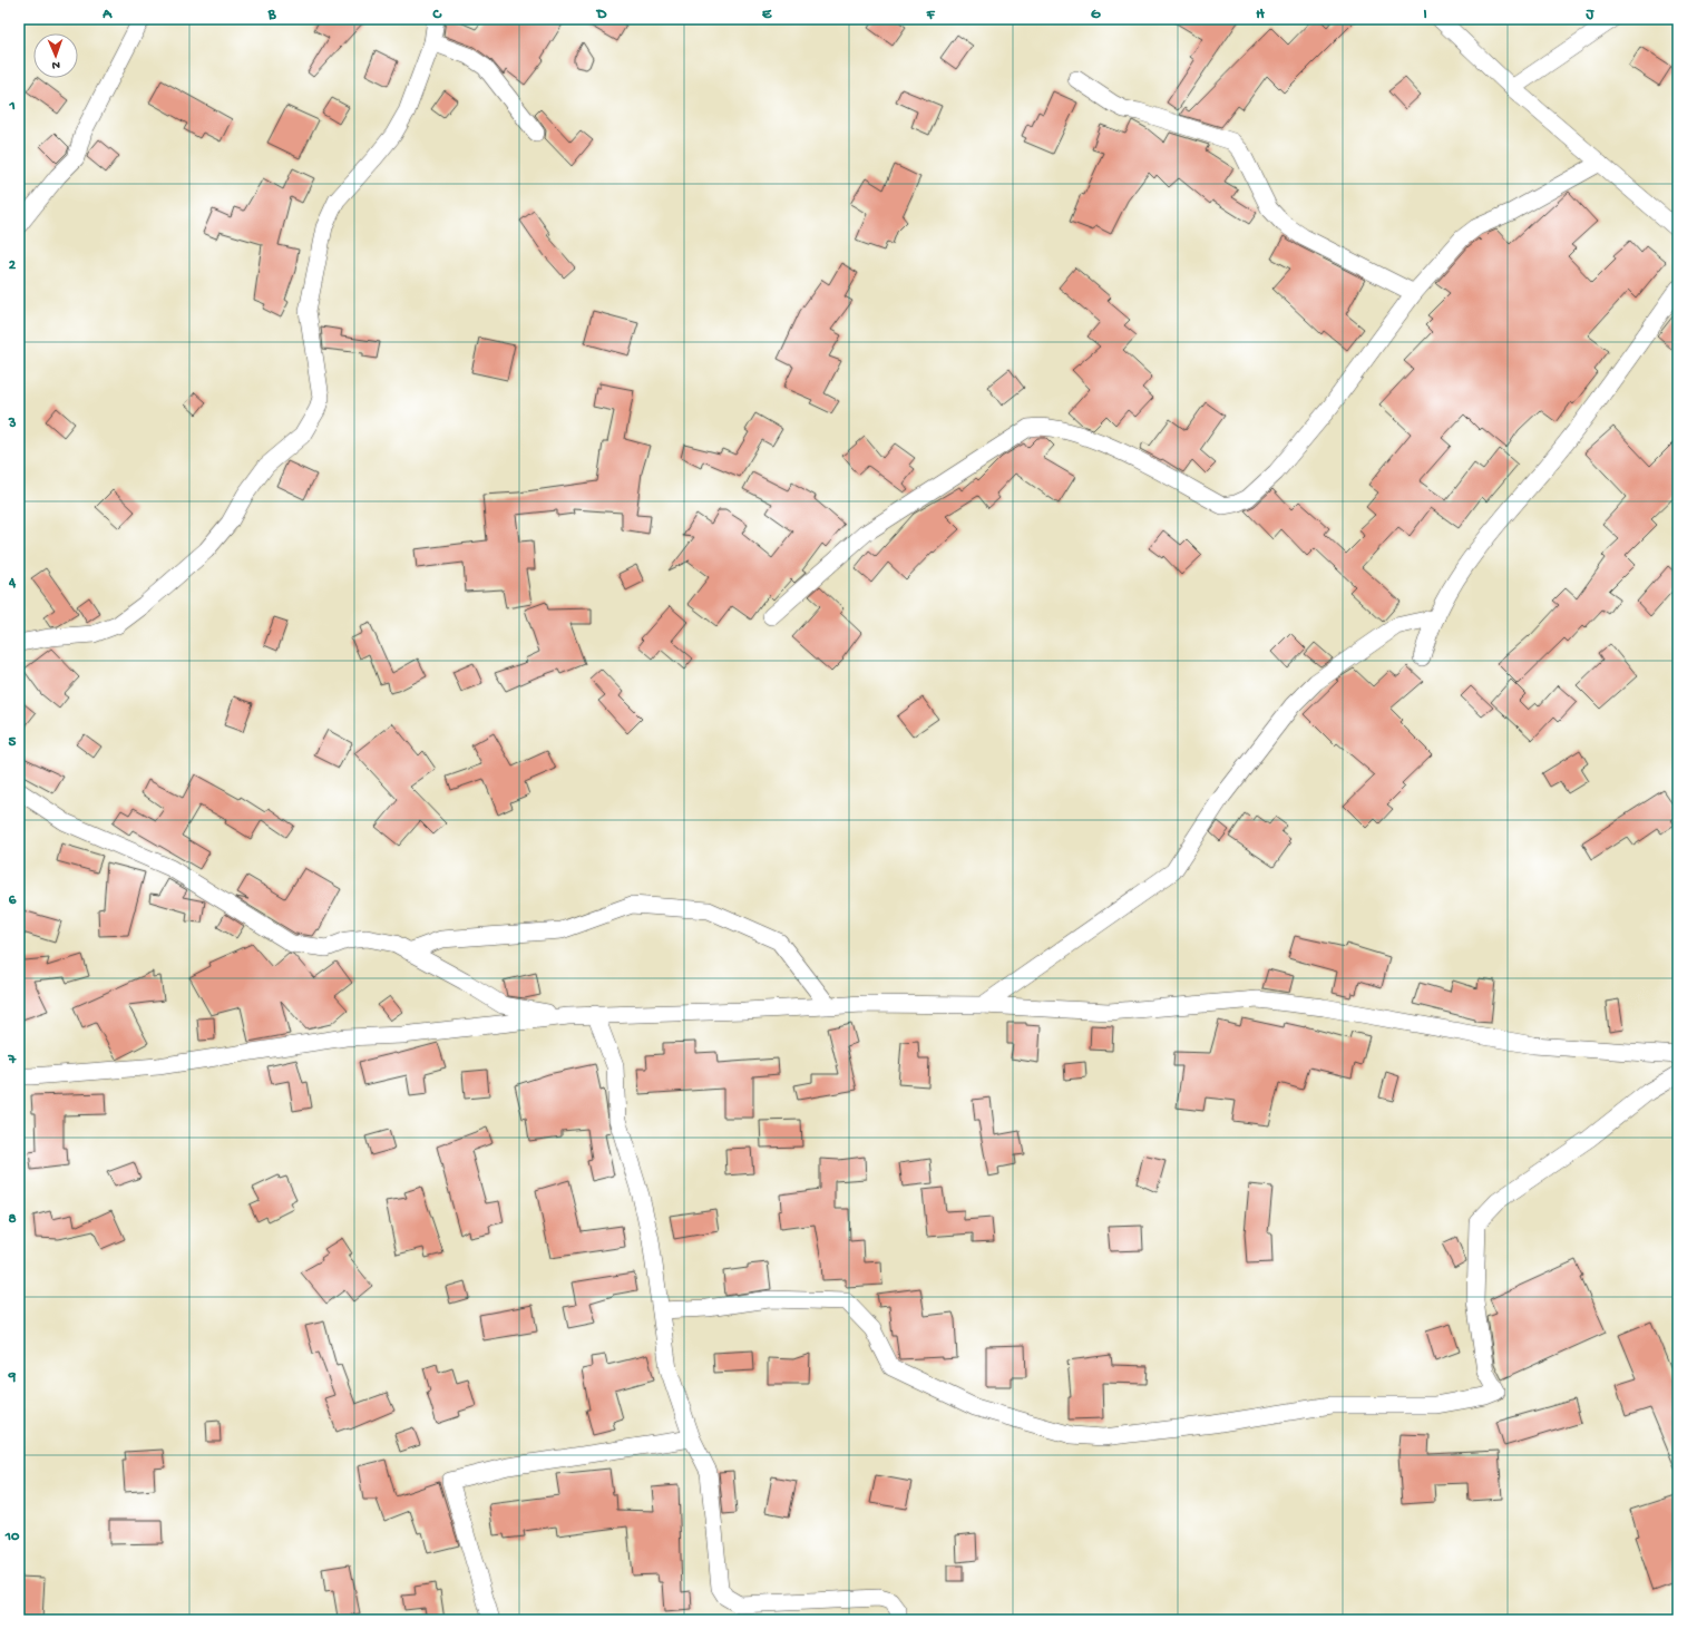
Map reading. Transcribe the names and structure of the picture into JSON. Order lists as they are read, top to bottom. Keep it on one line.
{"north":"bottom","grid":{"columns":["A","B","C","D","E","F","G","H","I","J"],"rows":["1","2","3","4","5","6","7","8","9","10"]}}
